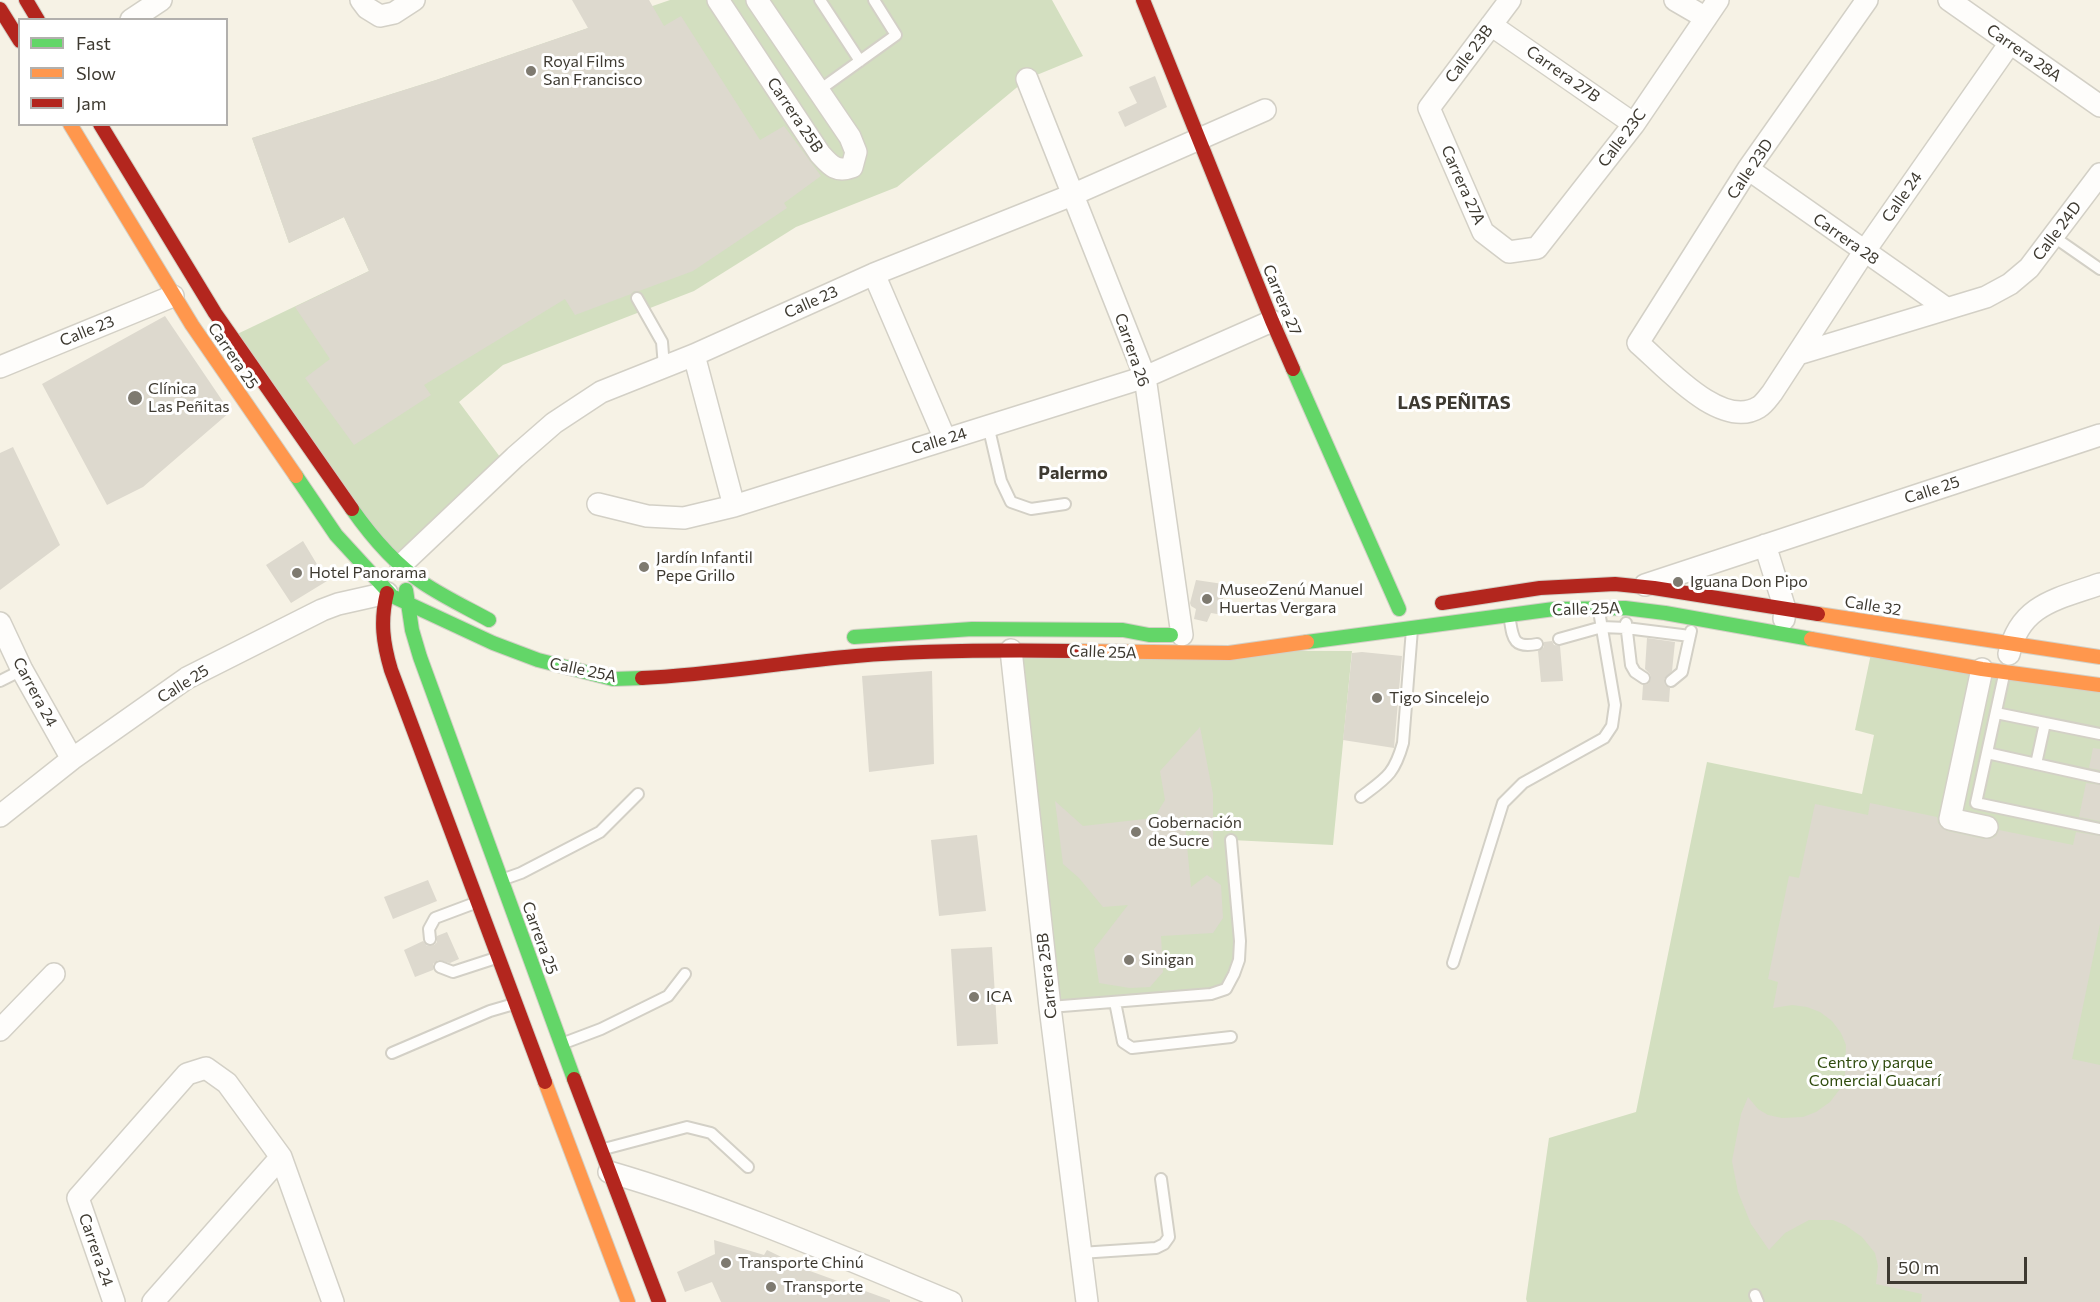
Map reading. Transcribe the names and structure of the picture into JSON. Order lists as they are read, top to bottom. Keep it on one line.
{"streets":{"main road":["Carrera 27","Carrera 25","Calle 32","Calle 25A"],"street":["Carrera 28A","Calle 23B","Carrera 27B","Carrera 25B","Calle 23C","Calle 23D","Carrera 27A","Calle 24","Calle 24D","Carrera 28","Calle 23","Carrera 26","Calle 25","Carrera 24"]},"crossings":[["Carrera 28A","Calle 24"],["Calle 23B","Carrera 27B"],["Calle 23B","Carrera 27A"],["Carrera 27B","Calle 23C"],["Carrera 25B","Calle 25A"],["Calle 23C","Carrera 27A"],["Calle 23D","Calle 24"],["Calle 23D","Carrera 28"],["Calle 24","Calle 24D"],["Calle 24","Carrera 28"],["Calle 24","Carrera 27"],["Calle 24","Carrera 26"],["Calle 24D","Carrera 28"],["Carrera 27","Calle 23"],["Calle 23","Carrera 26"],["Calle 23","Carrera 25"],["Carrera 26","Calle 25A"],["Carrera 25","Calle 25"],["Carrera 25","Calle 25A"],["Calle 25","Calle 32"],["Calle 25","Calle 25A"],["Calle 25","Carrera 24"],["Calle 32","Calle 25A"]],"districts":["LAS PEÑITAS","Palermo"],"parks":["Centro y parque Comercial Guacarí"],"places":["Royal Films San Francisco","Clínica Las Peñitas","Jardín Infantil Pepe Grillo","Hotel Panorama","Iguana Don Pipo","MuseoZenú Manuel Huertas Vergara","Tigo Sincelejo","Gobernación de Sucre","Sinigan","ICA","Transporte Chinú","Transporte"],"legend":["Fast","Slow","Jam"],"scale_bar":"50 m"}
